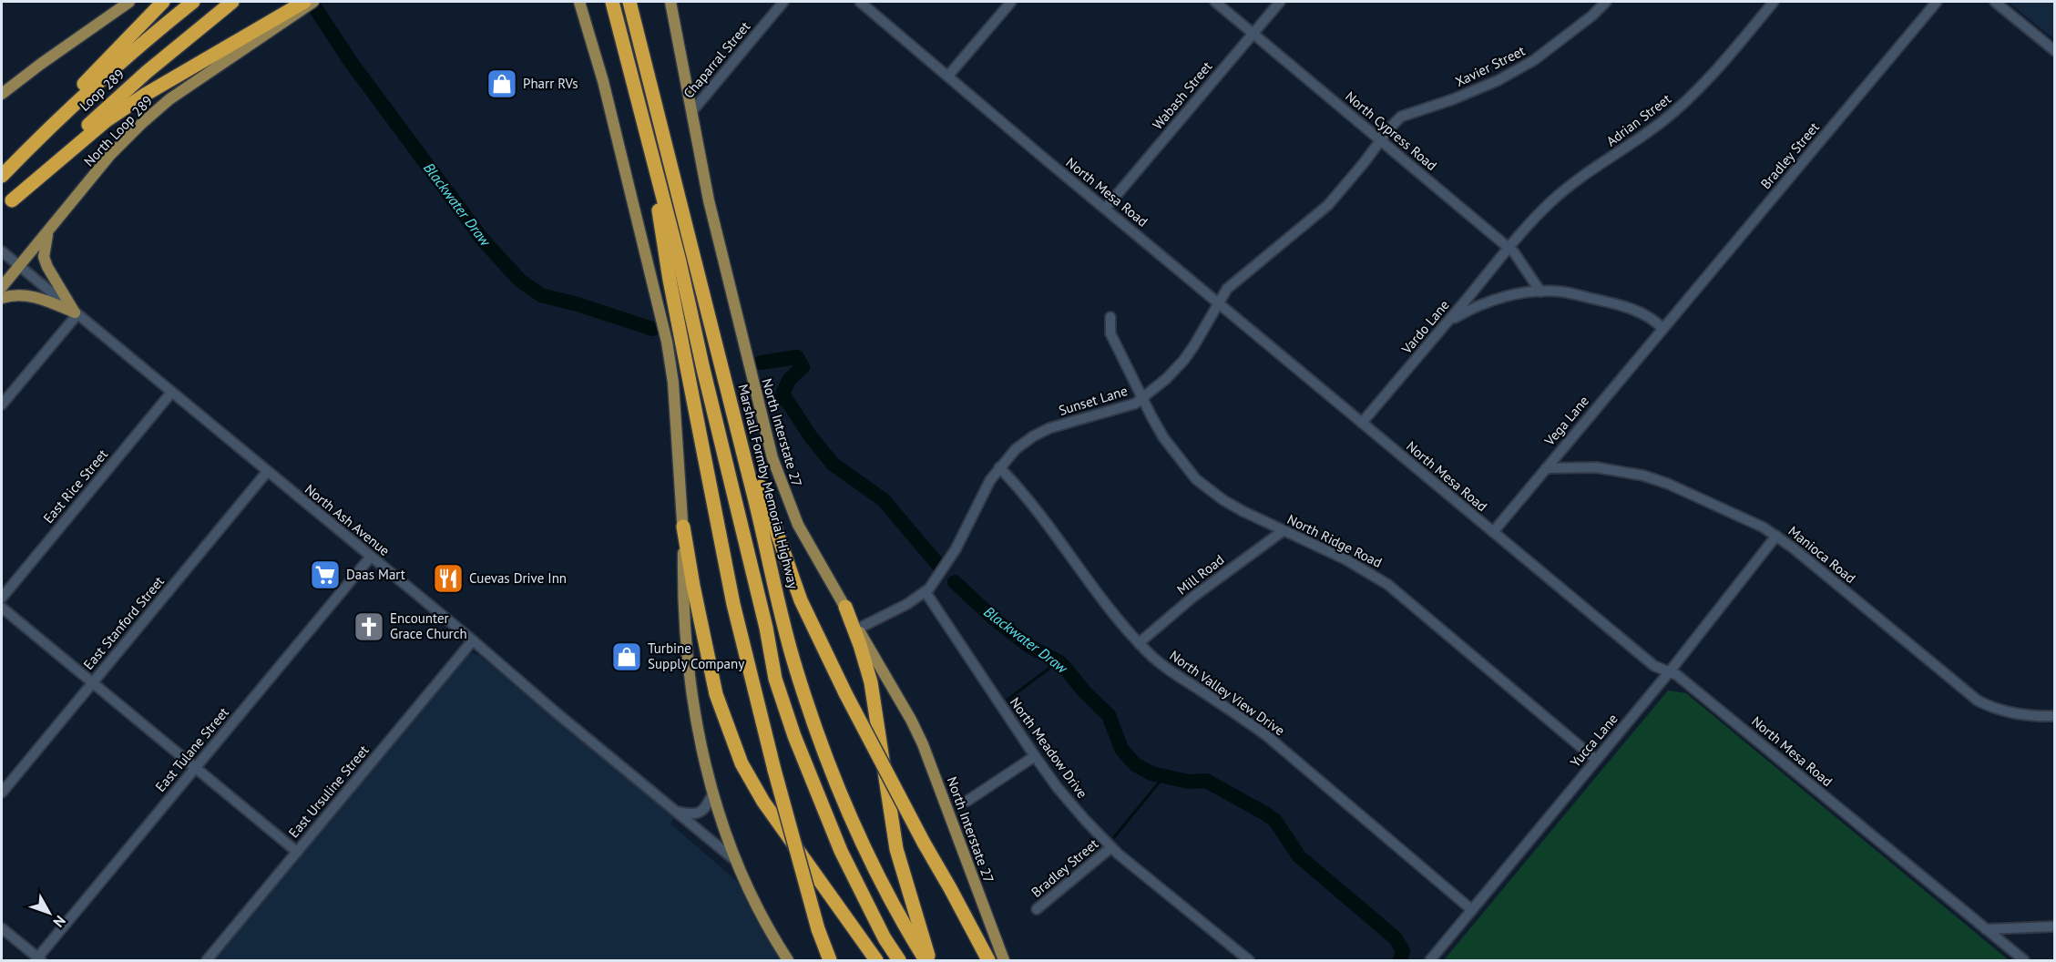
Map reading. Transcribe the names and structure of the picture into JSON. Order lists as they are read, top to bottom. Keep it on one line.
{"streets":{"highway":["Loop 289","Marshall Formby Memorial Highway"],"main road":["North Loop 289","North Interstate 27"],"street":["Chaparral Street","Xavier Street","Wabash Street","Adrian Street","North Cypress Road","Bradley Street","North Mesa Road","Vardo Lane","Sunset Lane","Vega Lane","East Rice Street","North Ash Avenue","North Ridge Road","Manioca Road","Mill Road","East Stanford Street","North Valley View Drive","Yucca Lane","North Meadow Drive","East Tulane Street","East Ursuline Street"]},"crossings":[["Chaparral Street","North Interstate 27"],["Xavier Street","North Cypress Road"],["Xavier Street","Sunset Lane"],["Wabash Street","North Cypress Road"],["Wabash Street","North Mesa Road"],["Adrian Street","North Cypress Road"],["Adrian Street","Vardo Lane"],["North Loop 289","North Ash Avenue"],["North Cypress Road","Vardo Lane"],["North Cypress Road","Sunset Lane"],["Bradley Street","Vega Lane"],["Bradley Street","North Meadow Drive"],["North Mesa Road","Vardo Lane"],["North Mesa Road","Sunset Lane"],["North Mesa Road","Vega Lane"],["North Mesa Road","Yucca Lane"],["Sunset Lane","North Interstate 27"],["Sunset Lane","North Ridge Road"],["Sunset Lane","North Valley View Drive"],["Sunset Lane","North Meadow Drive"],["Vega Lane","Manioca Road"],["East Rice Street","North Ash Avenue"],["North Ash Avenue","East Stanford Street"],["North Ash Avenue","East Tulane Street"],["North Ash Avenue","East Ursuline Street"],["North Ridge Road","Mill Road"],["North Ridge Road","Yucca Lane"],["Manioca Road","Yucca Lane"],["Mill Road","North Valley View Drive"],["North Valley View Drive","Yucca Lane"]],"water":["Blackwater Draw"],"places":{"shop":["Pharr RVs","Turbine Supply Company"],"supermarket":["Daas Mart"],"restaurant":["Cuevas Drive Inn"],"church":["Encounter Grace Church"]},"north":"bottom right"}
